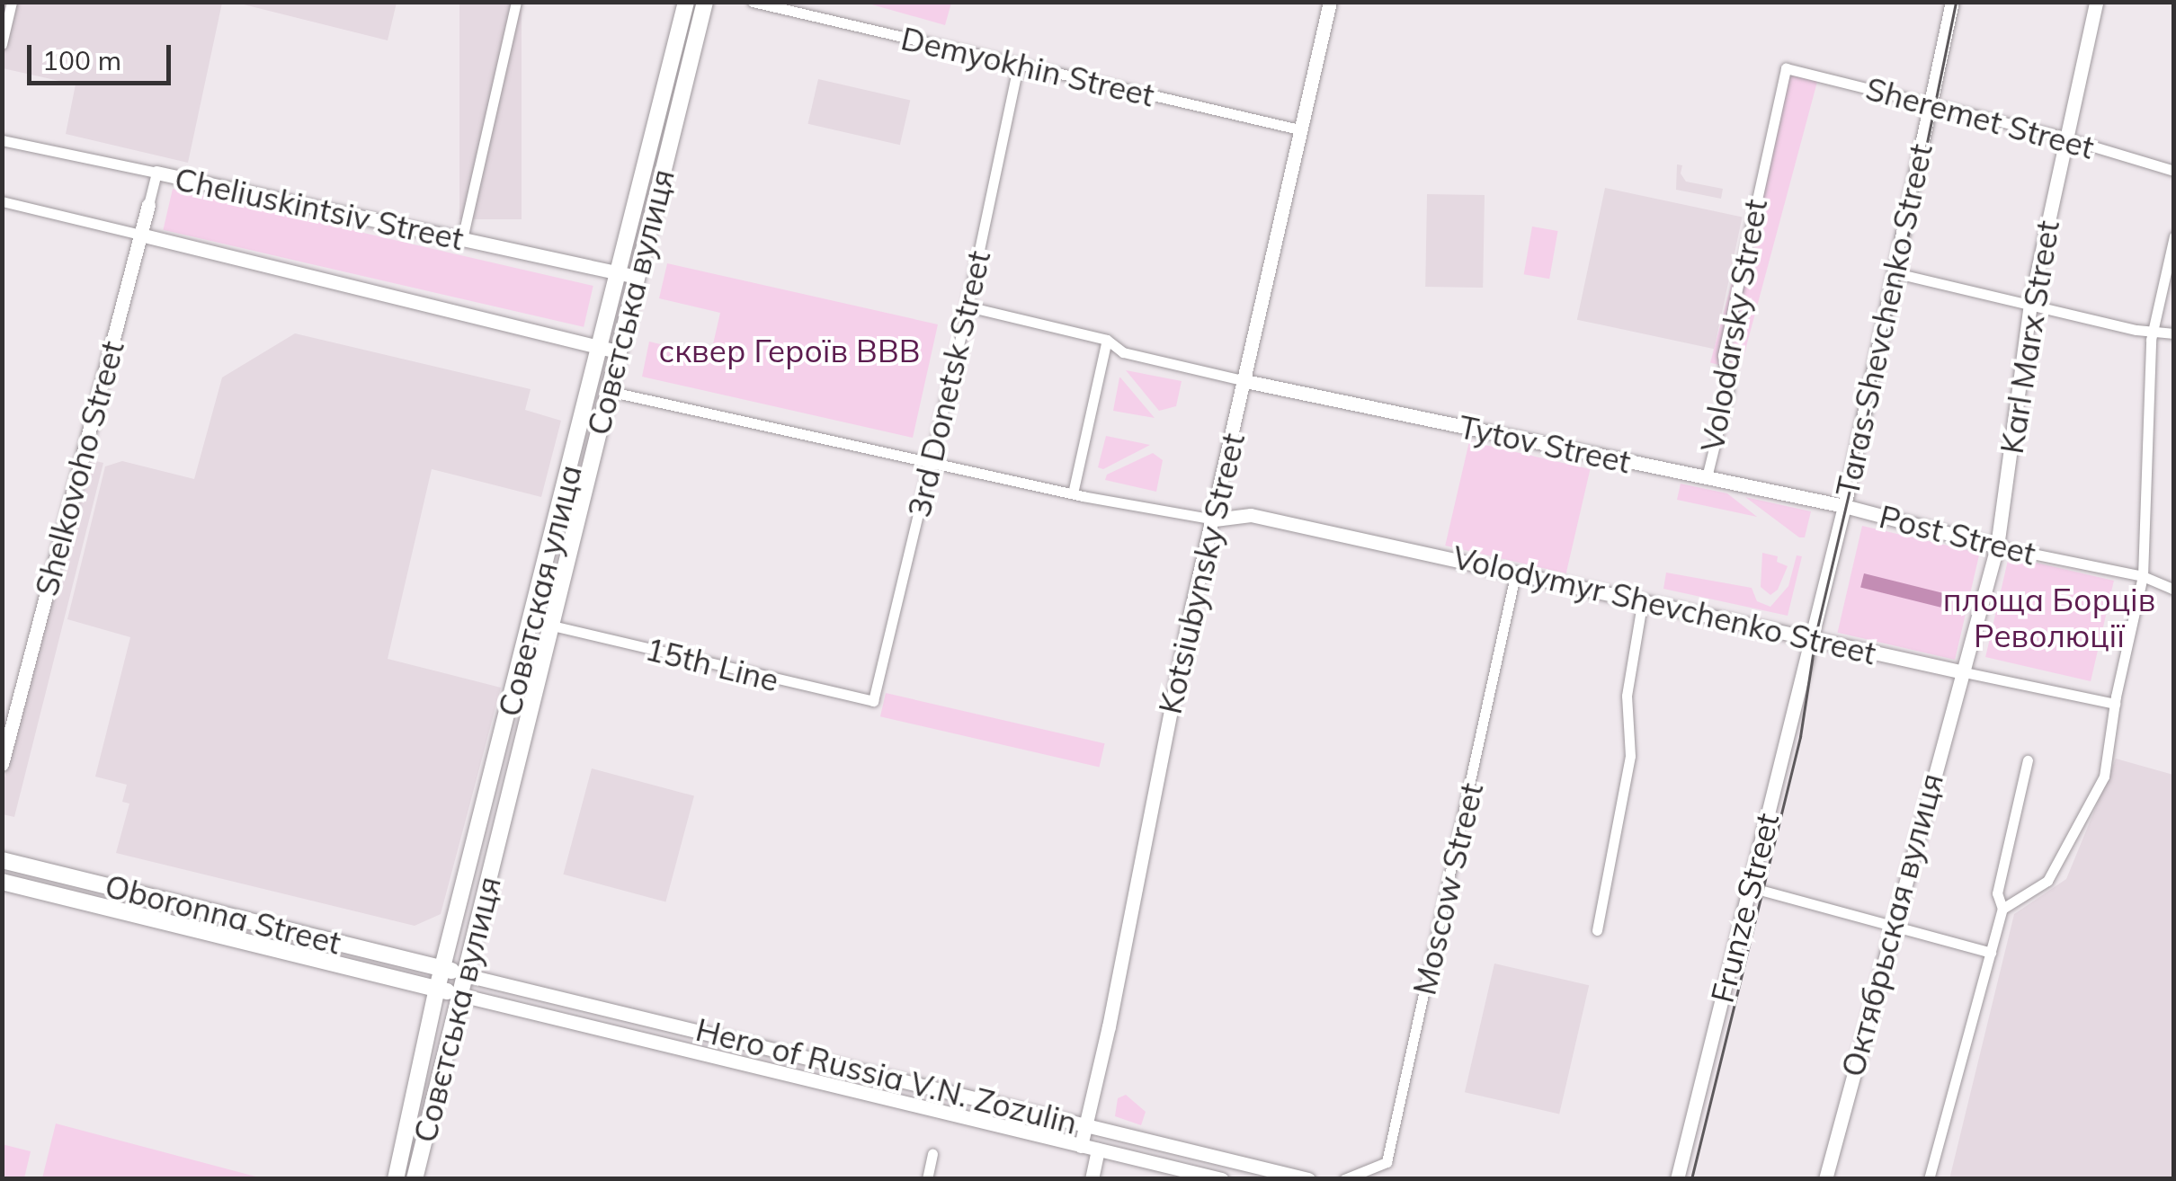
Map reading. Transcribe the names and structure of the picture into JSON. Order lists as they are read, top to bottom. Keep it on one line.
{"streets":{"main road":["Совєтська вулиця","Советская улица","Oboronna Street"],"street":["Demyokhin Street","Sheremet Street","Cheliuskintsiv Street","Taras Shevchenko Street","Volodarsky Street","Karl Marx Street","3rd Donetsk Street","Tytov Street","Shelkovoho Street","Post Street","Kotsiubynsky Street","Volodymyr Shevchenko Street","15th Line","Moscow Street","Frunze Street","Октябрьская вулиця","Hero of Russia V.N. Zozulin"]},"crossings":[["Demyokhin Street","3rd Donetsk Street"],["Demyokhin Street","Kotsiubynsky Street"],["Sheremet Street","Taras Shevchenko Street"],["Sheremet Street","Volodarsky Street"],["Sheremet Street","Karl Marx Street"],["Cheliuskintsiv Street","Совєтська вулиця"],["Cheliuskintsiv Street","Shelkovoho Street"],["Cheliuskintsiv Street","Советская улица"],["Совєтська вулиця","Советская улица"],["Совєтська вулиця","15th Line"],["Совєтська вулиця","Oboronna Street"],["Совєтська вулиця","Hero of Russia V.N. Zozulin"],["Taras Shevchenko Street","Tytov Street"],["Taras Shevchenko Street","Post Street"],["Taras Shevchenko Street","Volodymyr Shevchenko Street"],["Taras Shevchenko Street","Frunze Street"],["Volodarsky Street","Tytov Street"],["Karl Marx Street","Post Street"],["Karl Marx Street","Volodymyr Shevchenko Street"],["Karl Marx Street","Октябрьская вулиця"],["3rd Donetsk Street","15th Line"],["Tytov Street","Post Street"],["Tytov Street","Kotsiubynsky Street"],["Kotsiubynsky Street","Volodymyr Shevchenko Street"],["Kotsiubynsky Street","Hero of Russia V.N. Zozulin"],["Советская улица","Oboronna Street"],["Volodymyr Shevchenko Street","Moscow Street"],["Volodymyr Shevchenko Street","Frunze Street"],["Volodymyr Shevchenko Street","Октябрьская вулиця"],["Oboronna Street","Hero of Russia V.N. Zozulin"]],"parks":["сквер Героїв ВВВ","площа Борців Революції"],"scale_bar":"100 m"}
